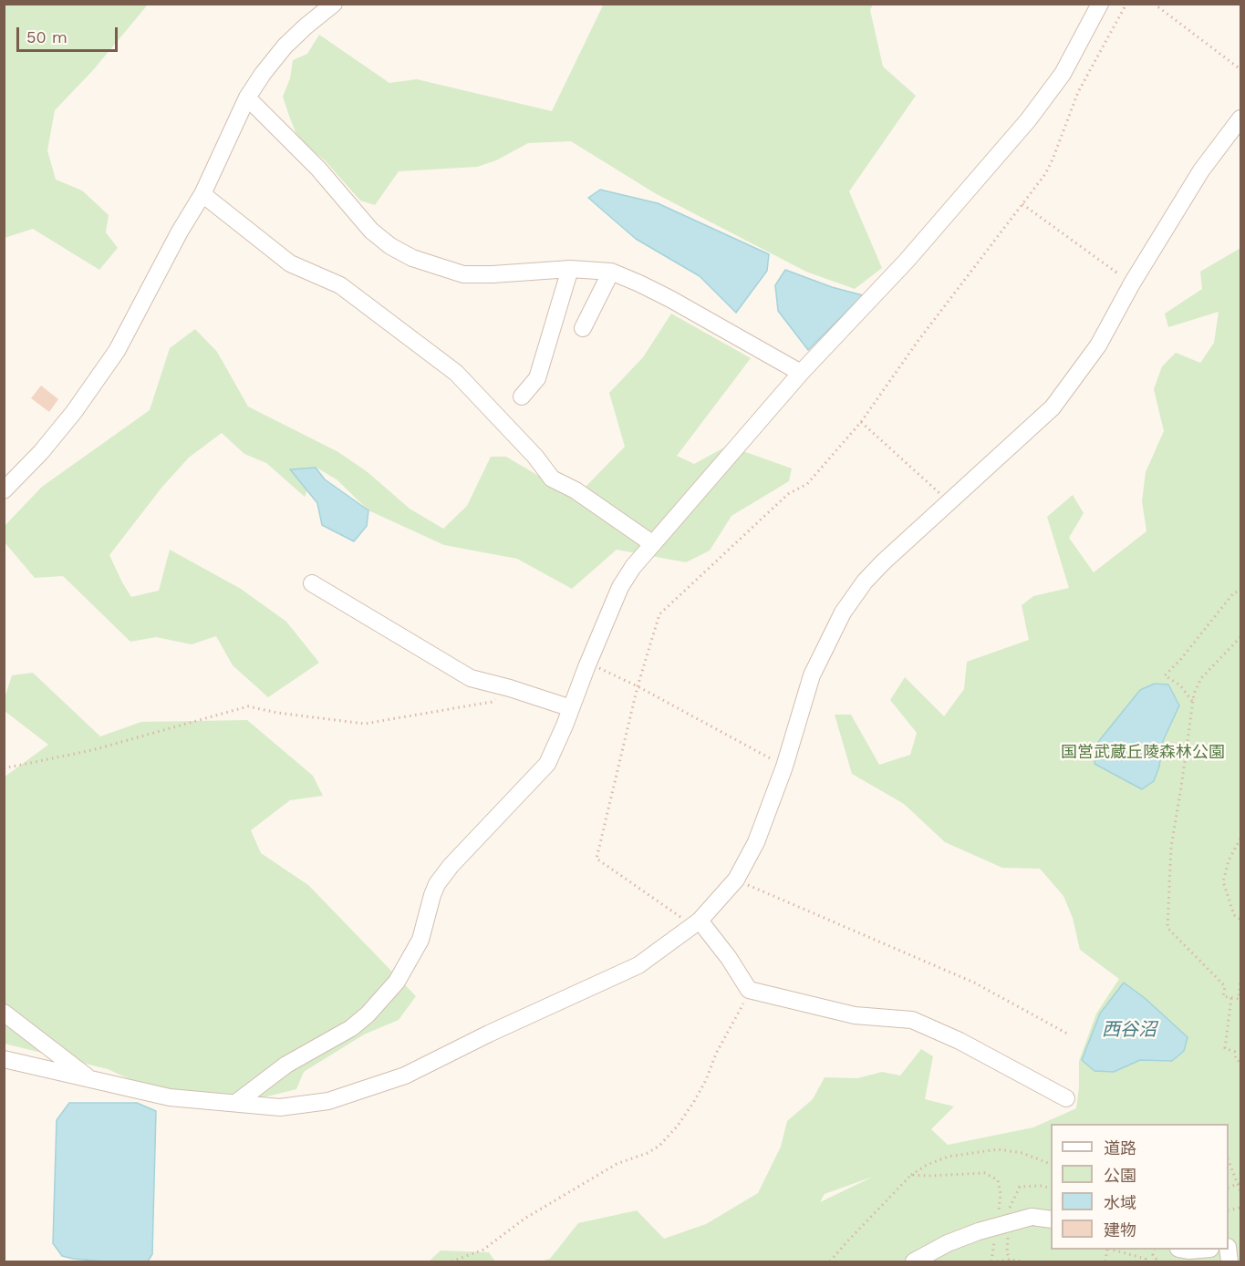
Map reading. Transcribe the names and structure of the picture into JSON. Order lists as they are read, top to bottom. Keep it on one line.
{"water":["西谷沼"],"parks":["国営武蔵丘陵森林公園"],"legend":["道路","公園","水域","建物"],"scale_bar":"50 m"}
